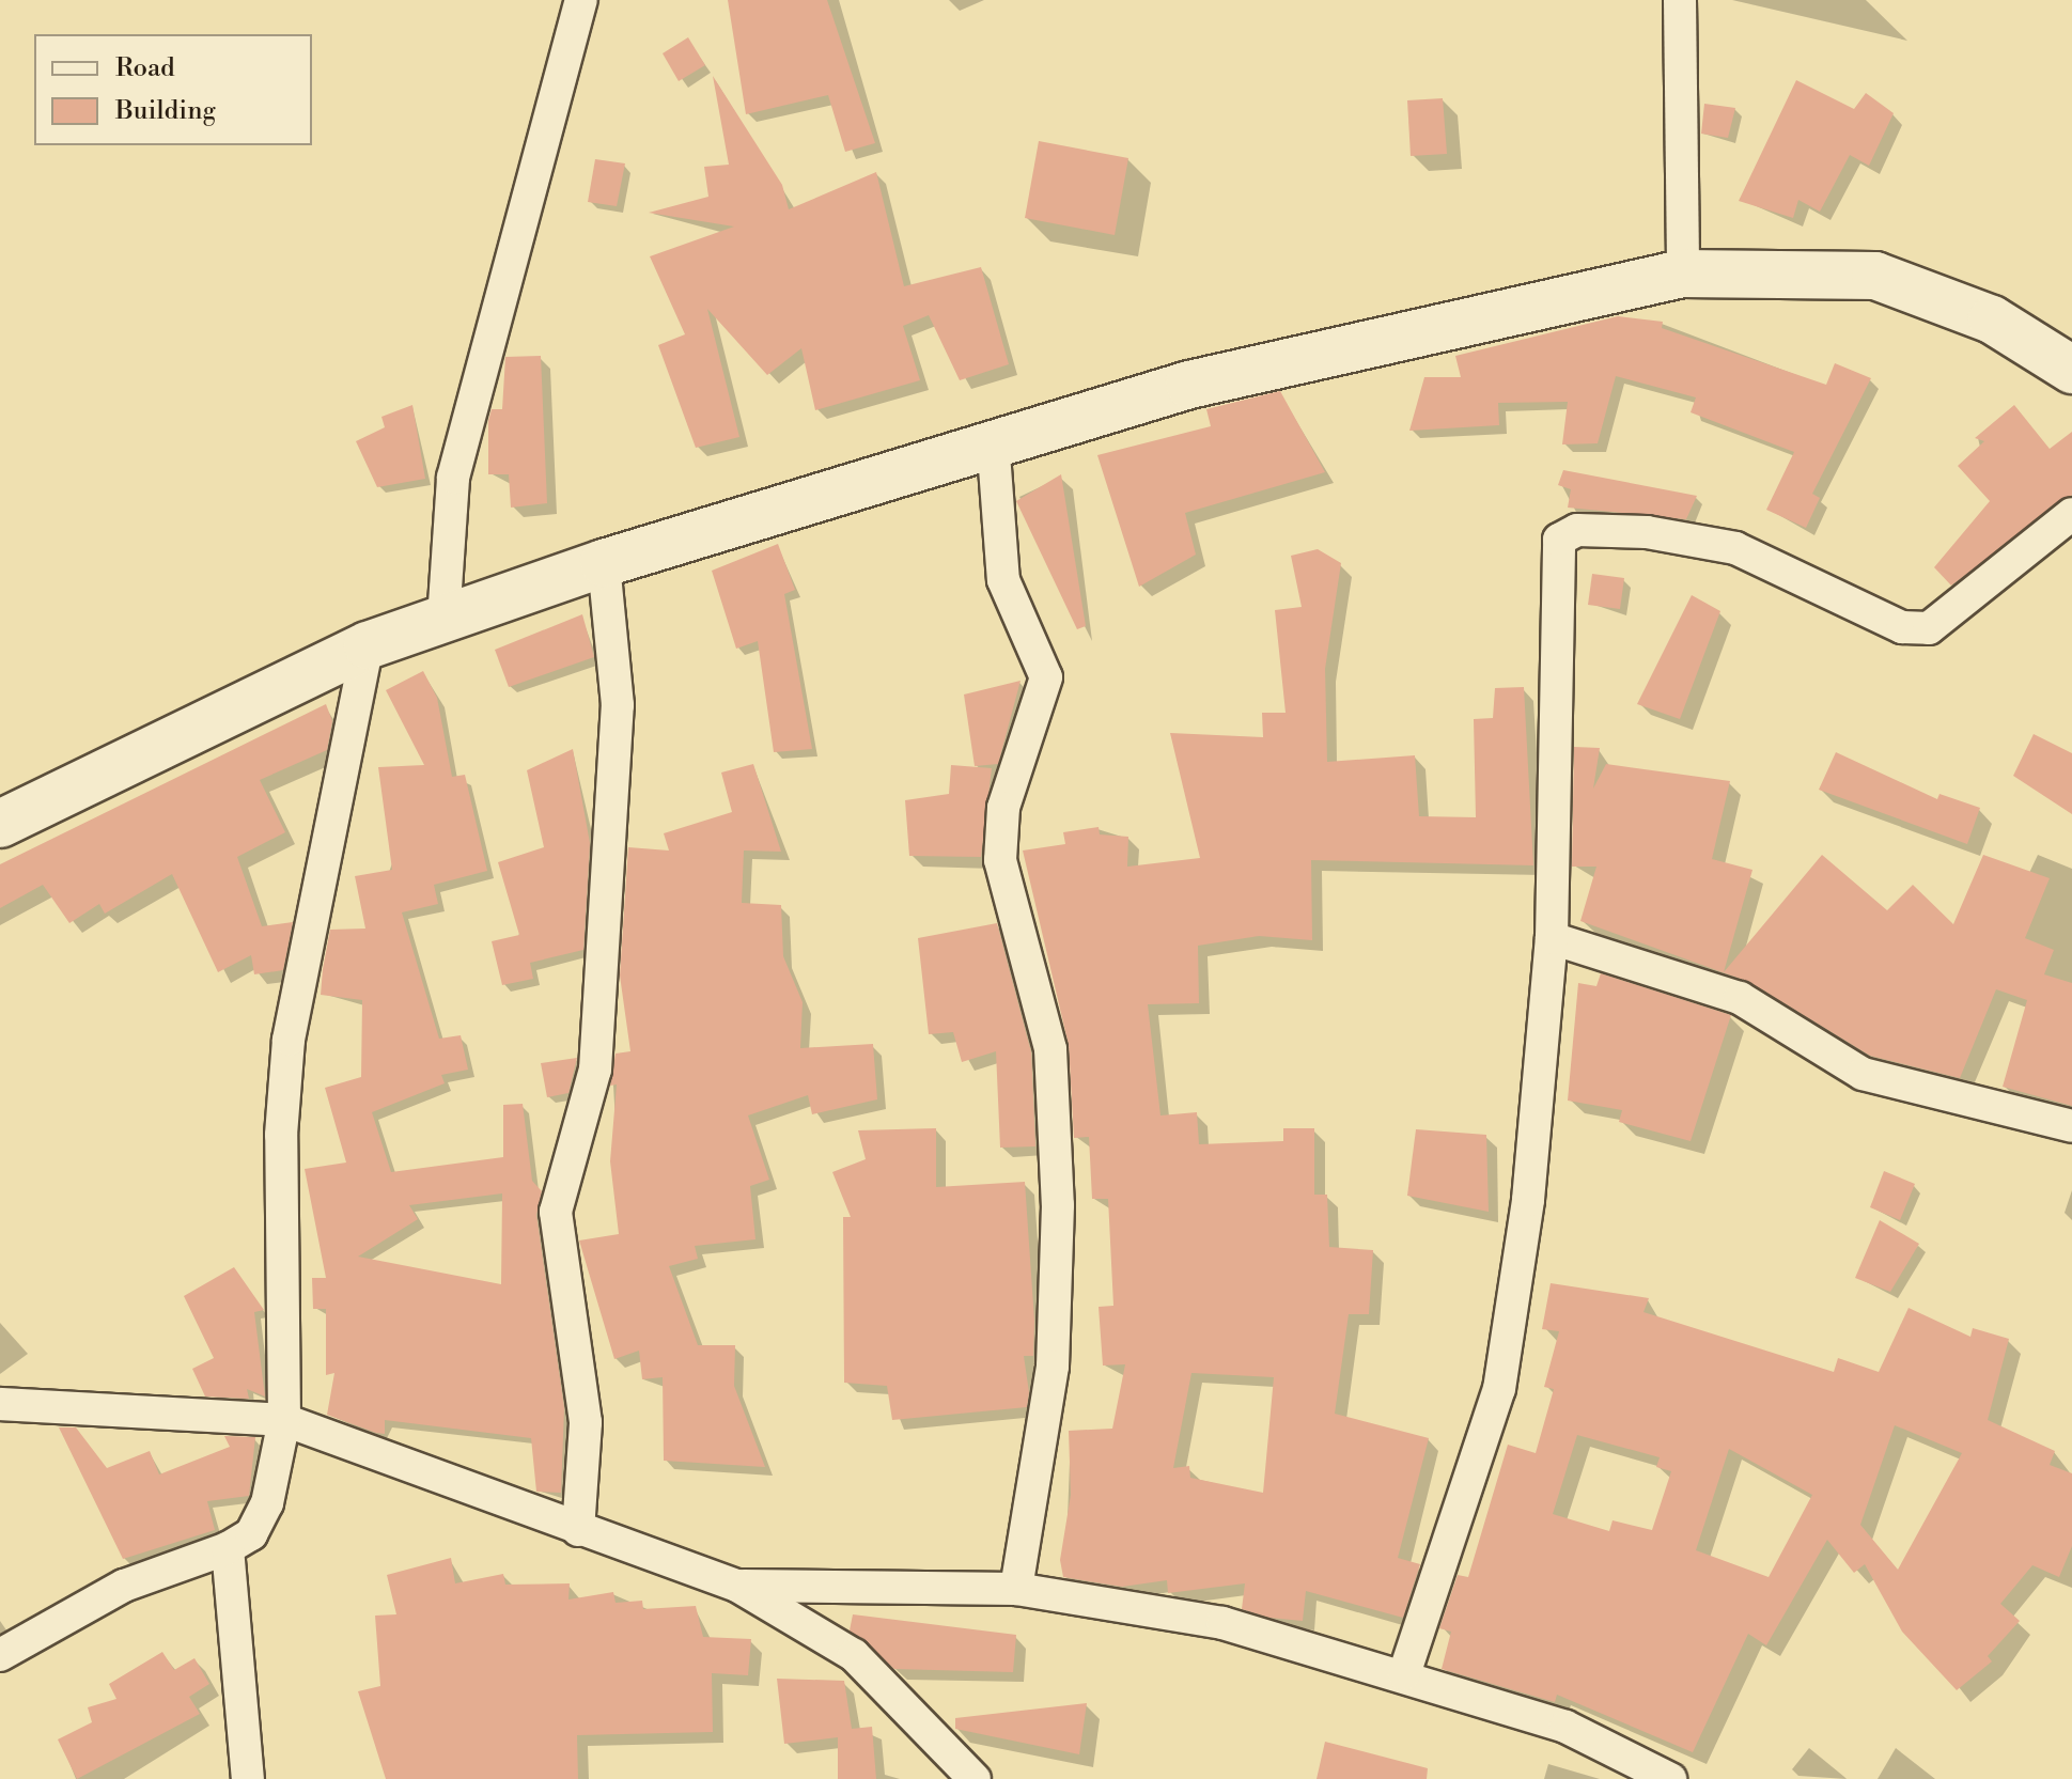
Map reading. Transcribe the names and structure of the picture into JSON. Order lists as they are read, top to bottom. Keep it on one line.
{"legend":["Road","Building"]}
